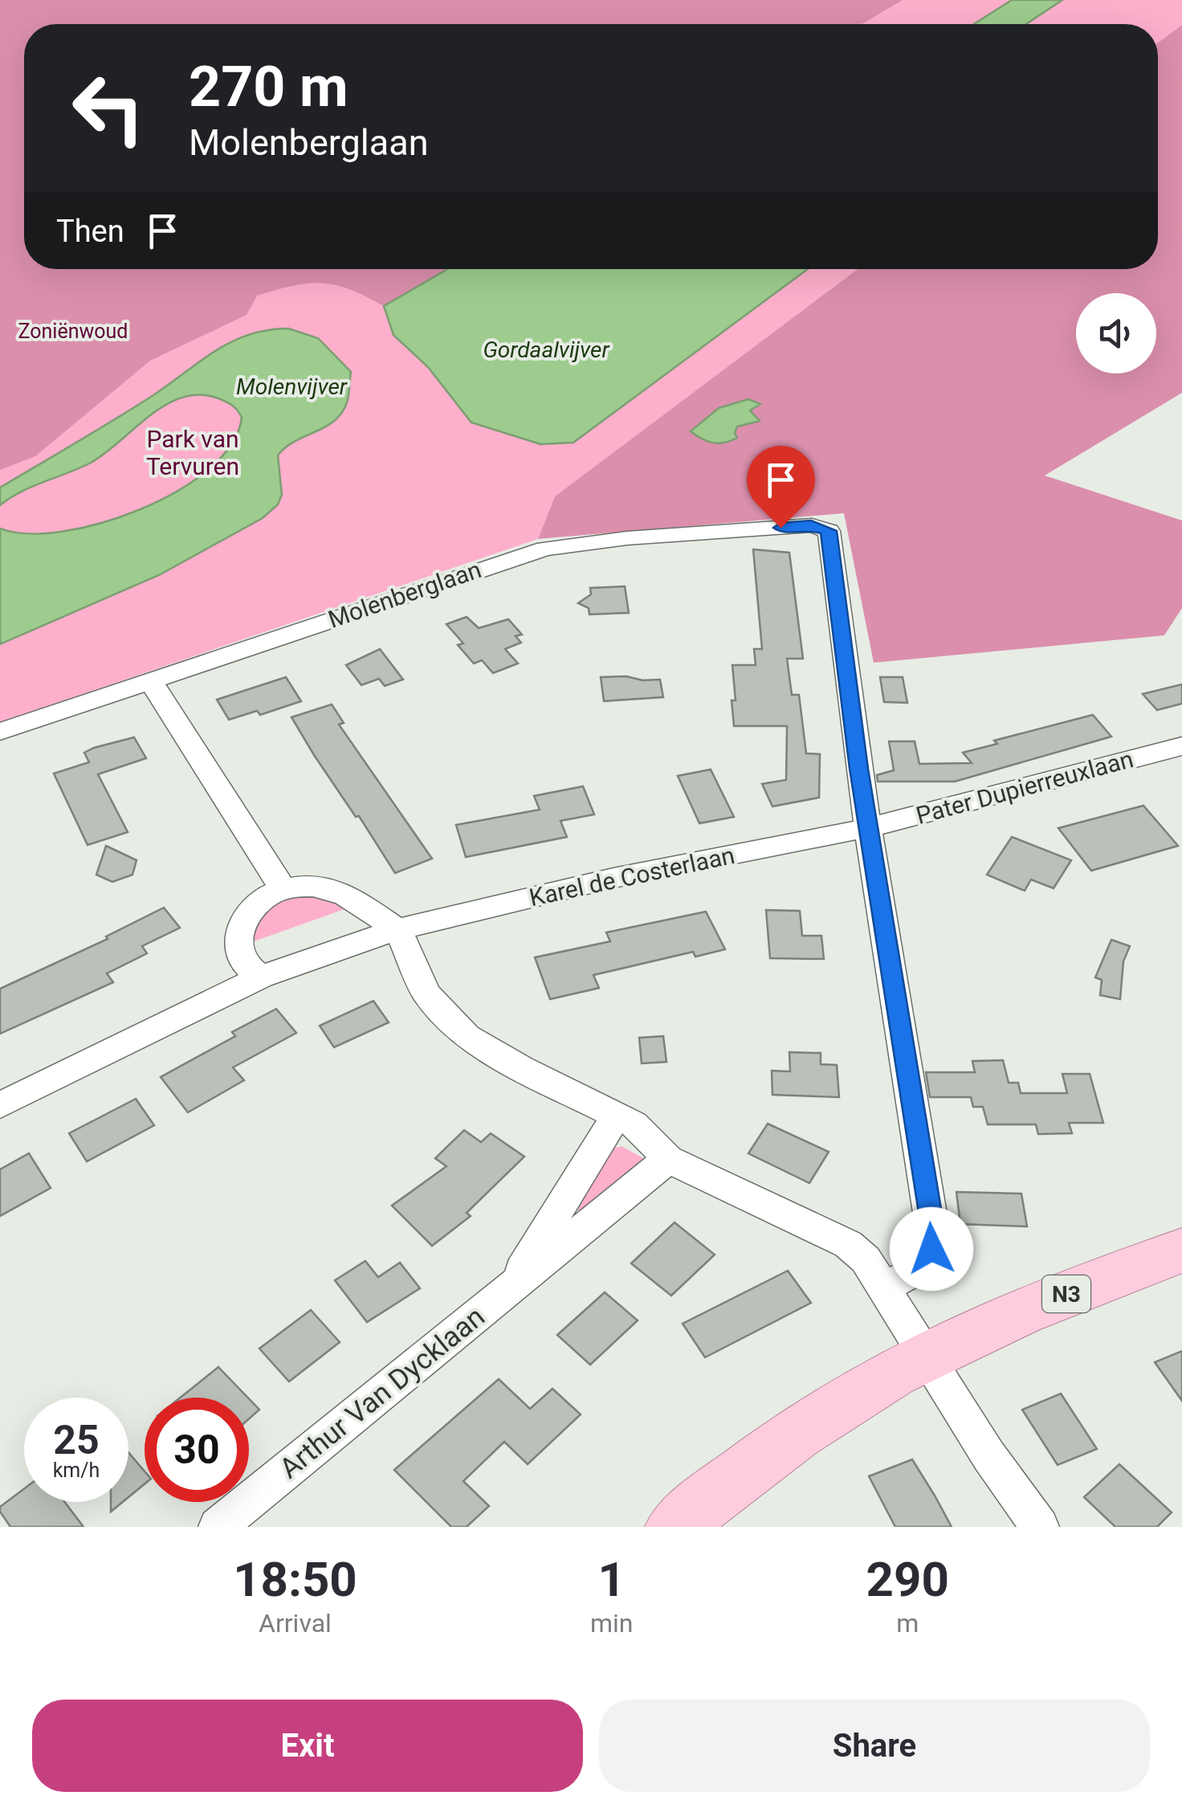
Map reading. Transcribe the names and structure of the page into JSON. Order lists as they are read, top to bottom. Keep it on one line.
{"streets":{"main road":["N3"],"street":["Molenberglaan","Pater Dupierreuxlaan","Karel de Costerlaan","Arthur Van Dycklaan"]},"crossings":[["Molenberglaan","Pater Dupierreuxlaan"],["Molenberglaan","Karel de Costerlaan"],["Pater Dupierreuxlaan","Karel de Costerlaan"]],"water":["Gordaalvijver","Molenvijver"],"parks":["Zoniënwoud","Park van Tervuren"],"page":{"turn":["270 m","Molenberglaan"],"then":"Then","speed":"25 km/h","limit":"30","eta":["18:50","Arrival","1","min","290","m"],"buttons":["Exit","Share"]}}
